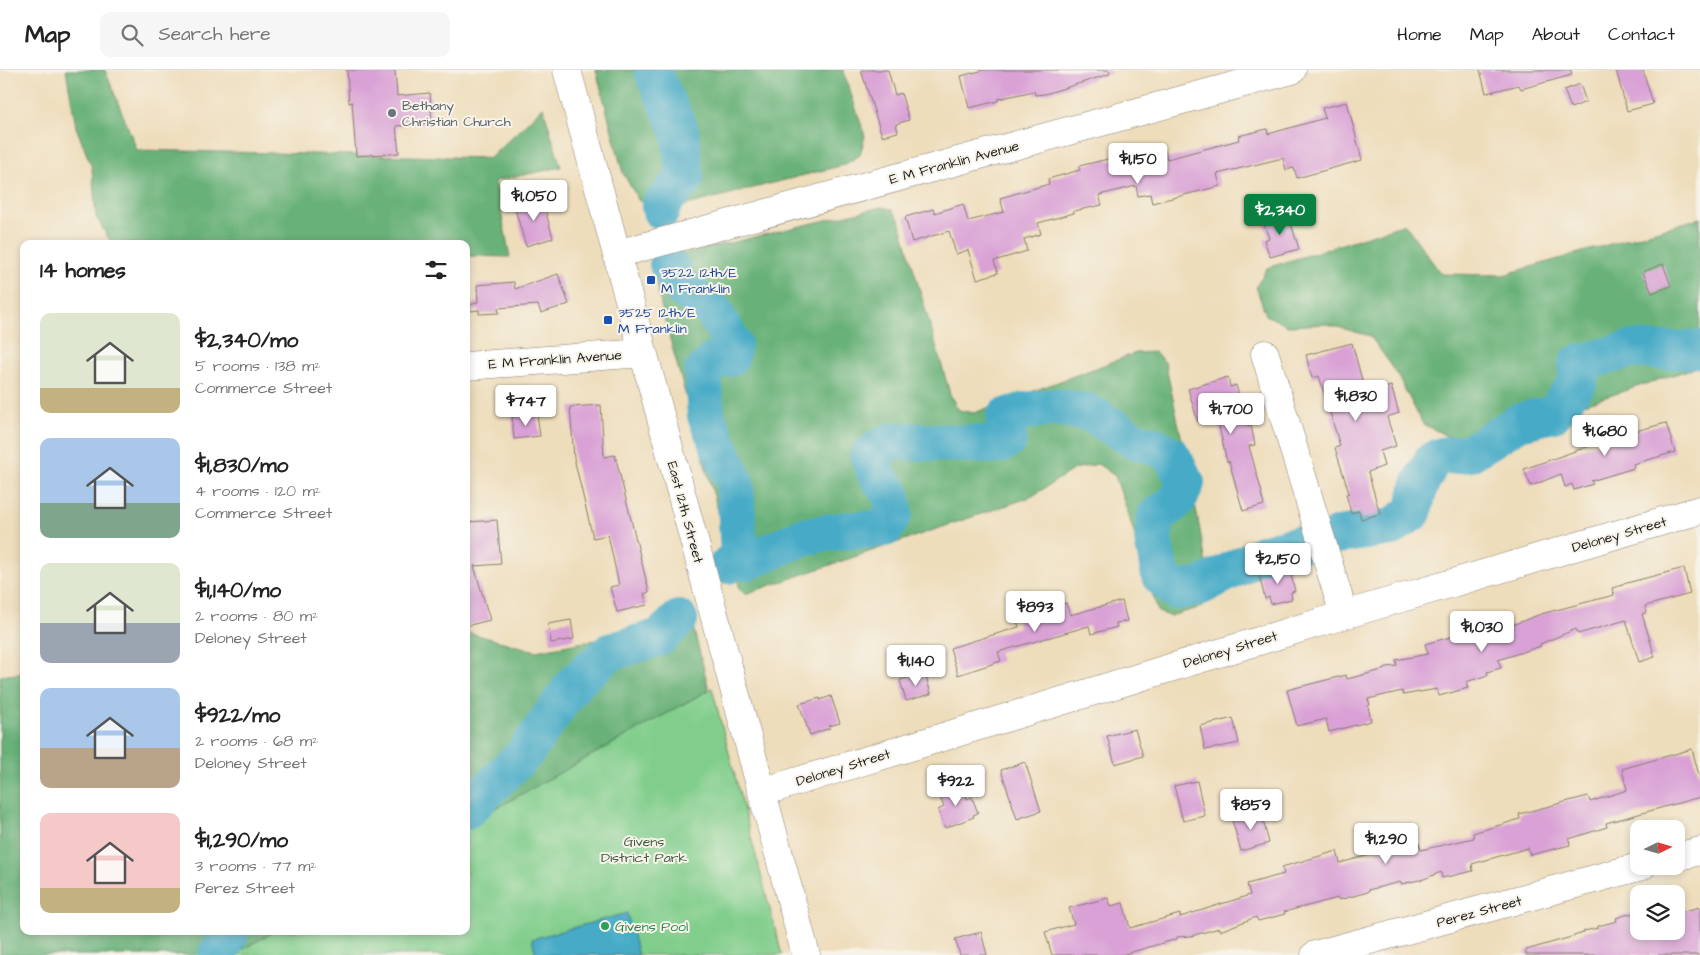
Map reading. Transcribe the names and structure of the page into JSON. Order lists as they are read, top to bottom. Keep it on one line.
{"streets":{"street":["E M Franklin Avenue","East 12th Street","Deloney Street","Perez Street"]},"crossings":[["E M Franklin Avenue","East 12th Street"],["East 12th Street","Deloney Street"]],"parks":["Givens District Park"],"places":{"other":["Bethany Christian Church","Givens Pool"],"transit":["3522 12th/E M Franklin","3525 12th/E M Franklin"]},"north":"right","page":{"header":"Map","search":"Search here","nav":["Home","Map","About","Contact"],"price":["$1,150","$1,050","$2,340","$1,830","$747","$1,700","$1,680","$2,150","$893","$1,030","$1,140","$922","$859","$1,290"],"heading":"14 homes","list":[{"name":"$2,340/mo","note":"5 rooms · 138 m² · Commerce Street"},{"name":"$1,830/mo","note":"4 rooms · 120 m² · Commerce Street"},{"name":"$1,140/mo","note":"2 rooms · 80 m² · Deloney Street"},{"name":"$922/mo","note":"2 rooms · 68 m² · Deloney Street"},{"name":"$1,290/mo","note":"3 rooms · 77 m² · Perez Street"}]}}
